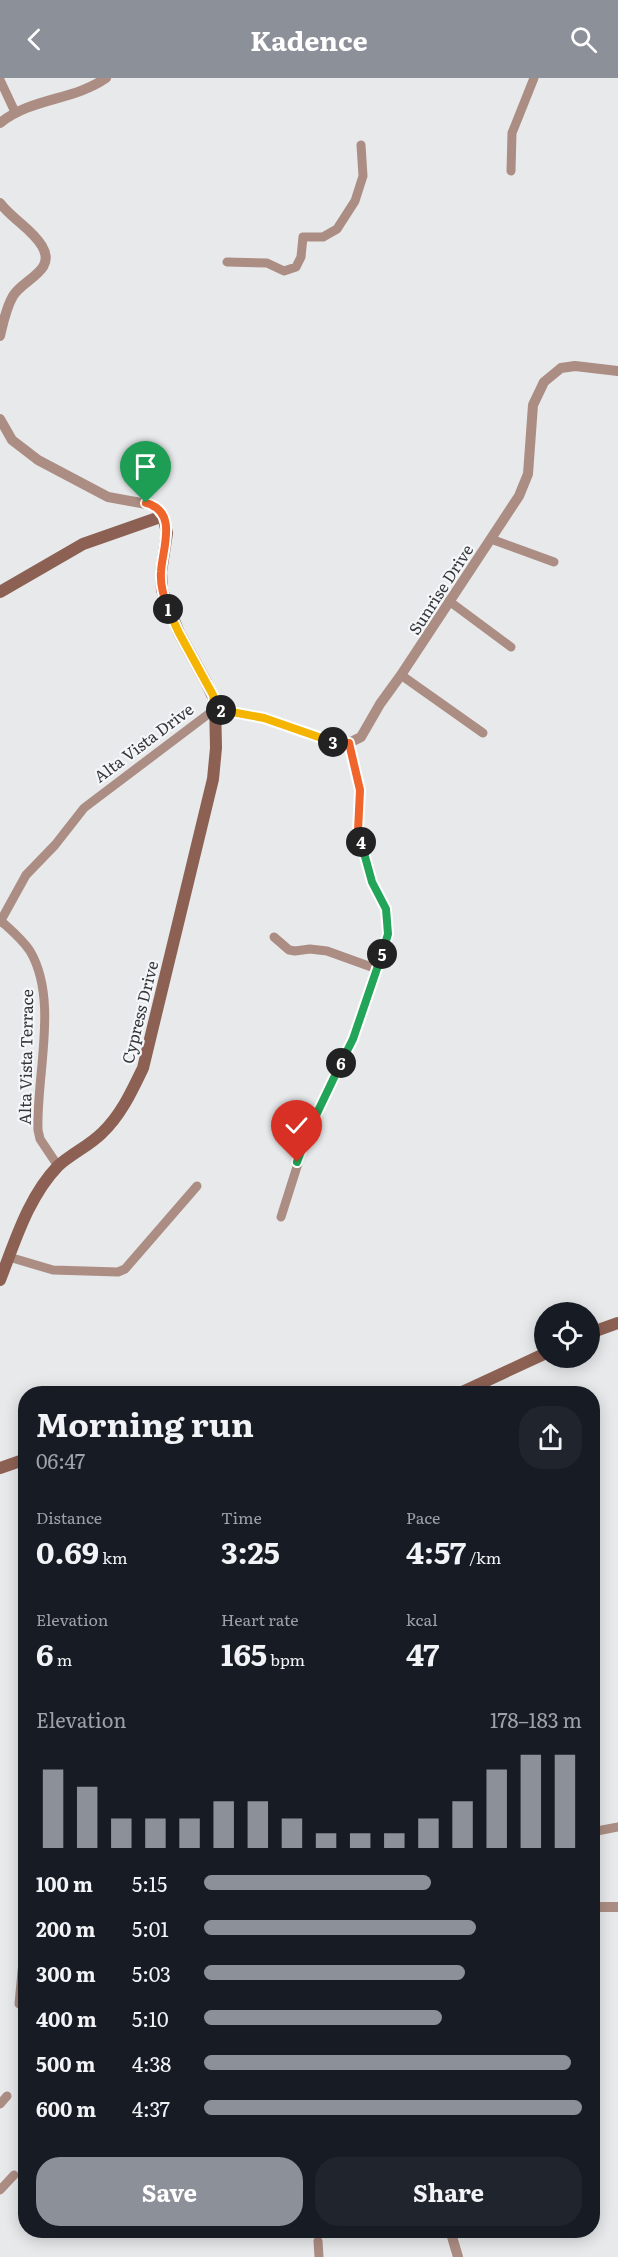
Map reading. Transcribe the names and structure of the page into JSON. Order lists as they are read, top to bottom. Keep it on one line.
{"streets":{"main road":["Alta Vista Drive","Cypress Drive"],"street":["Sunrise Drive","Alta Vista Terrace"]},"crossings":[["Alta Vista Drive","Cypress Drive"],["Alta Vista Drive","Alta Vista Terrace"],["Cypress Drive","Alta Vista Terrace"]],"page":{"header":"Kadence","pins":["1","2","3","4","5","6"],"heading":["Morning run","06:47"],"stats":[["Distance","0.69 km"],["Time","3:25"],["Pace","4:57 /km"],["Elevation","6 m"],["Heart rate","165 bpm"],["kcal","47"]],"chart":["Elevation","178–183 m"],"list":[{"name":"100 m","note":"5:15"},{"name":"200 m","note":"5:01"},{"name":"300 m","note":"5:03"},{"name":"400 m","note":"5:10"},{"name":"500 m","note":"4:38"},{"name":"600 m","note":"4:37"}],"buttons":["Save","Share"]}}
